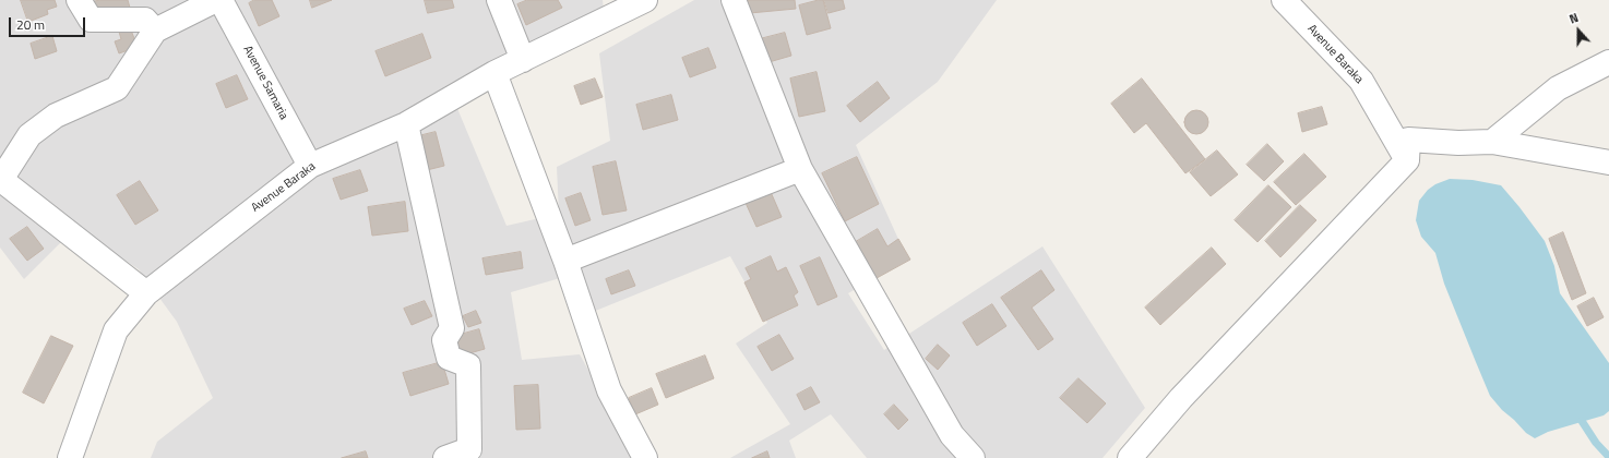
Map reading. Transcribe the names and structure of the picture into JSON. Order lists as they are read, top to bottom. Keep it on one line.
{"streets":{"street":["Avenue Baraka","Avenue Samaria"]},"crossings":[["Avenue Baraka","Avenue Samaria"]],"scale_bar":"20 m","north":"top"}
